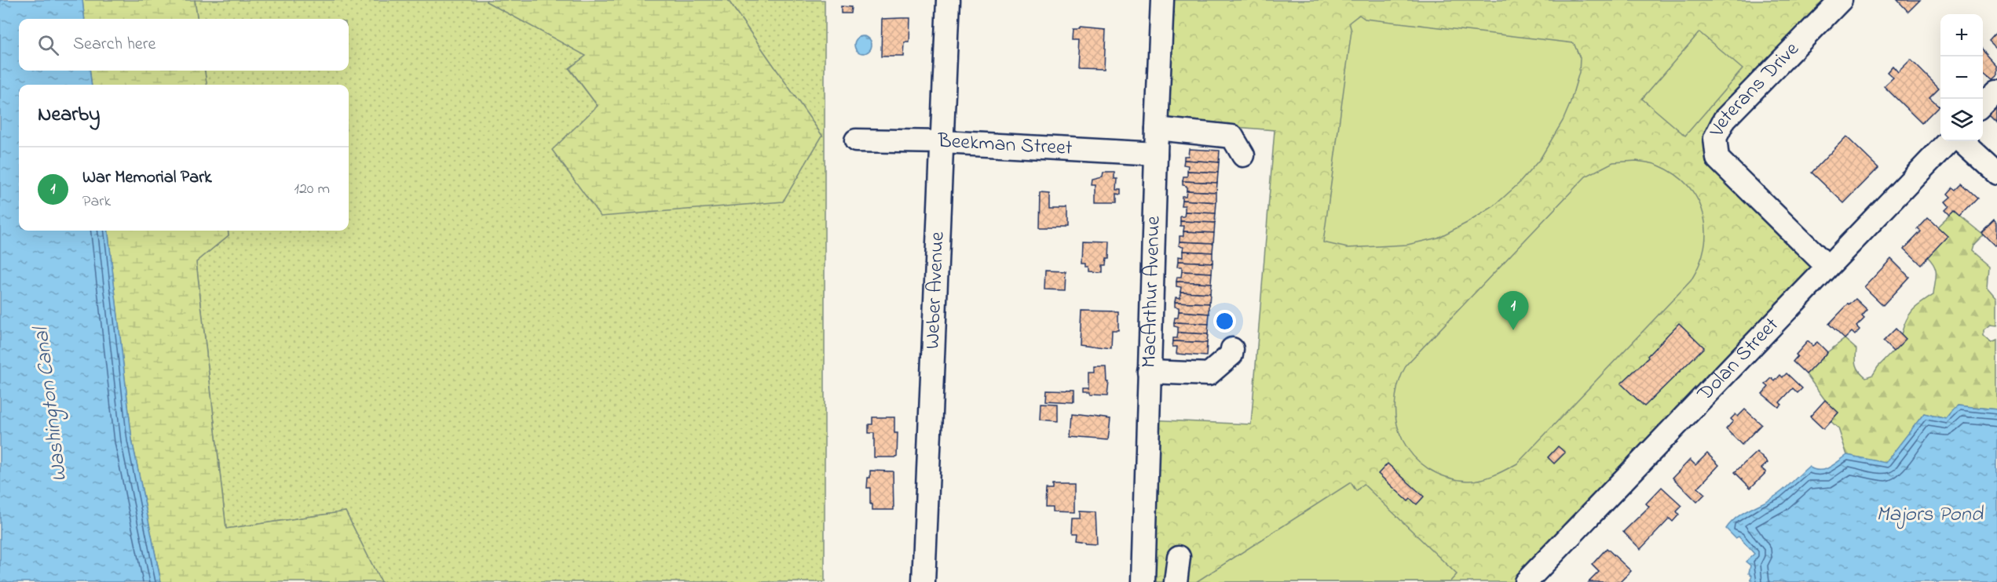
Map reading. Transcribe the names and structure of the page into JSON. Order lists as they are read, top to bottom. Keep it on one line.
{"streets":{"street":["Veterans Drive","Beekman Street","Weber Avenue","MacArthur Avenue","Dolan Street"]},"crossings":[["Veterans Drive","Dolan Street"],["Beekman Street","Weber Avenue"],["Beekman Street","MacArthur Avenue"]],"water":["Washington Canal","Majors Pond"],"page":{"map_buttons":["+","−"],"search":"Search here","heading":"Nearby","list":[{"mark":"1","name":"War Memorial Park","note":"Park","value":"120 m"}],"pins":"1"}}
